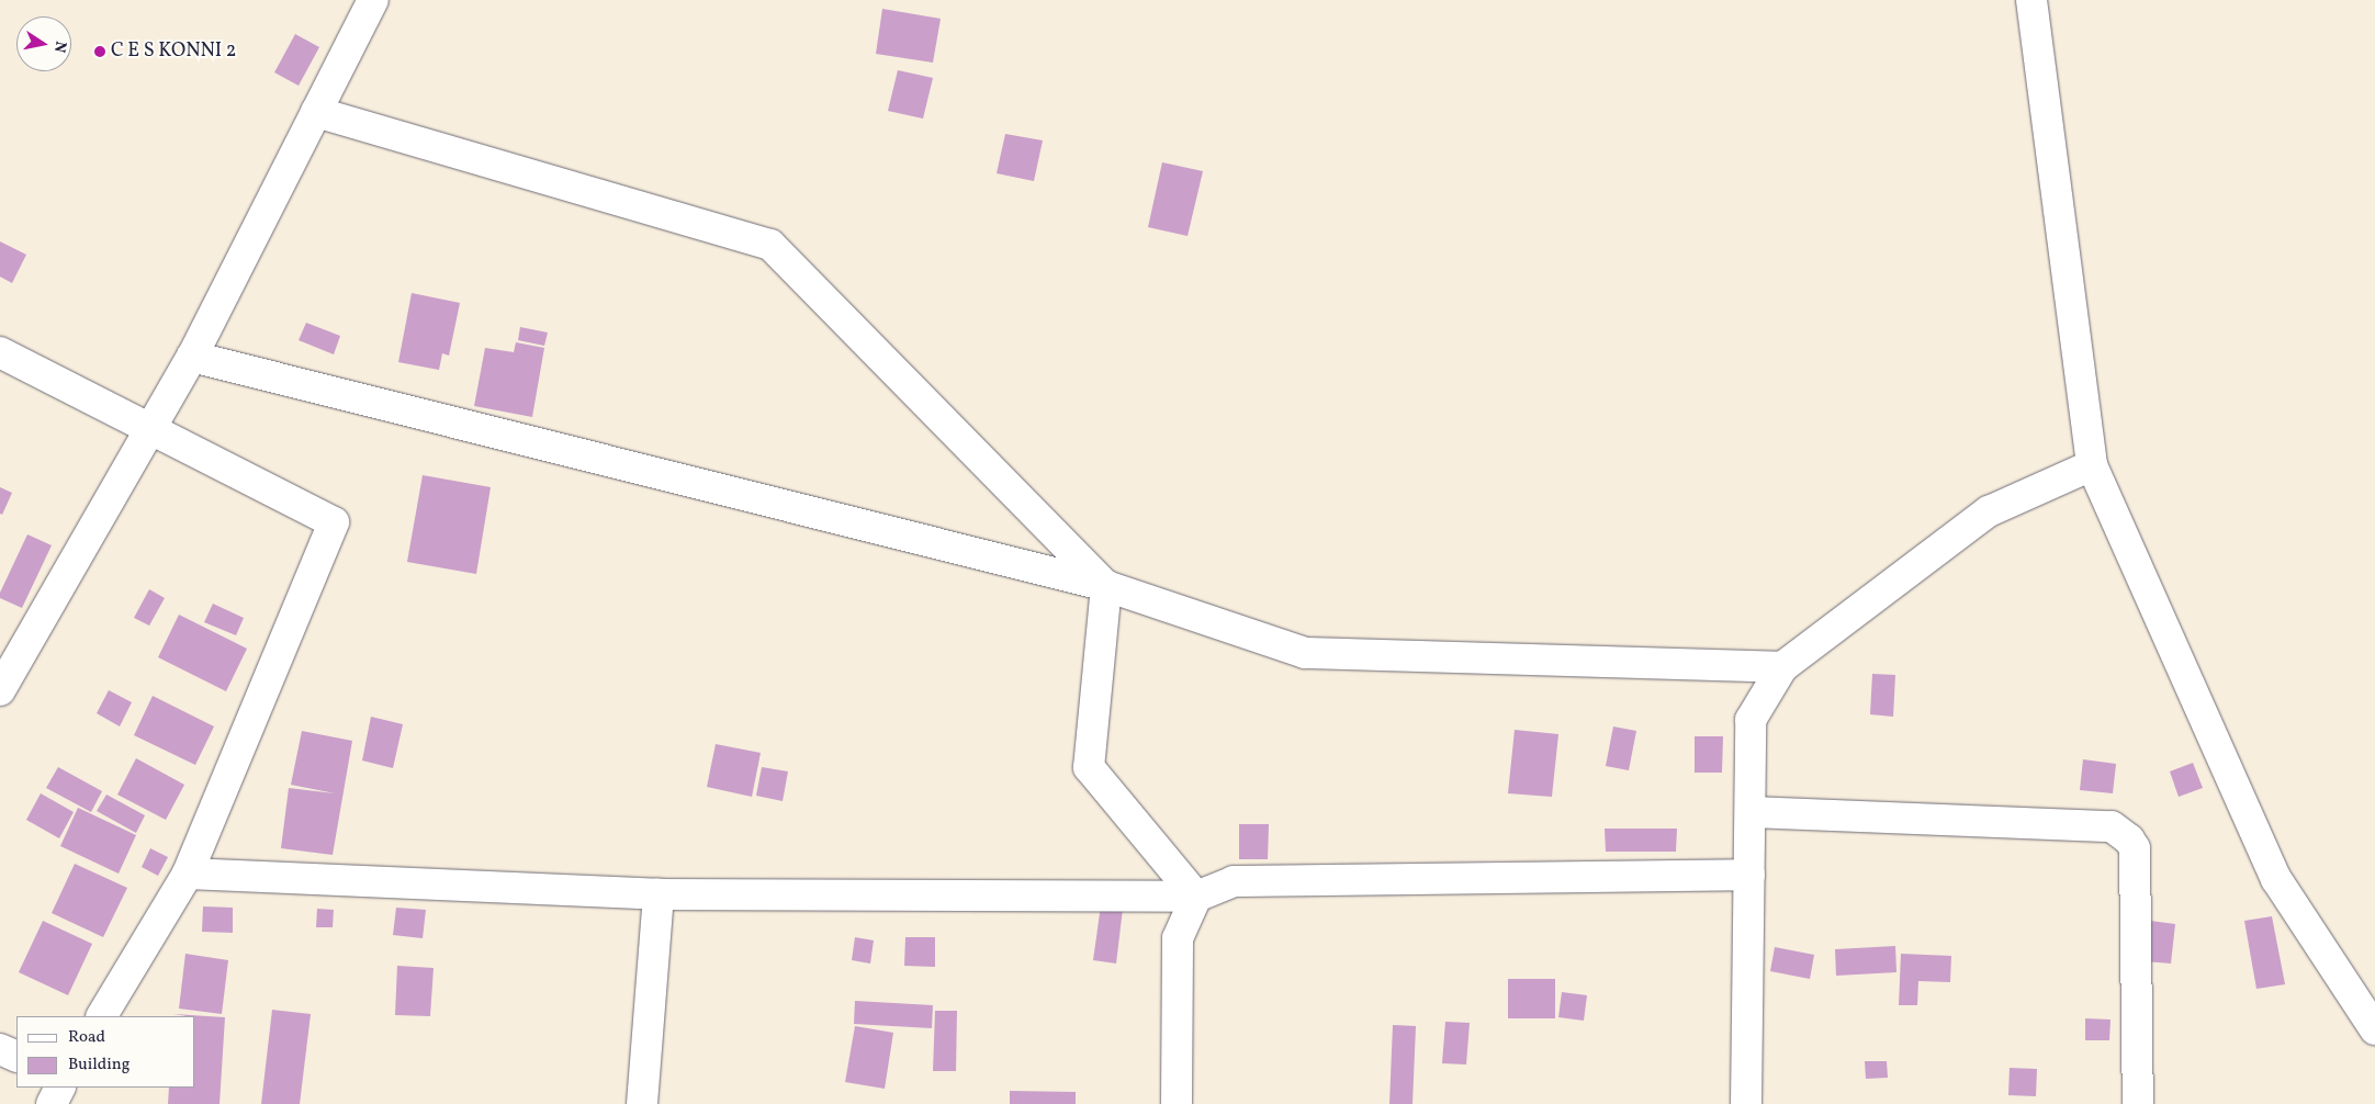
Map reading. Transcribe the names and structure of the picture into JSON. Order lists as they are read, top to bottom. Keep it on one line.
{"places":["C E S KONNI 2"],"legend":["Road","Building"],"north":"right"}
